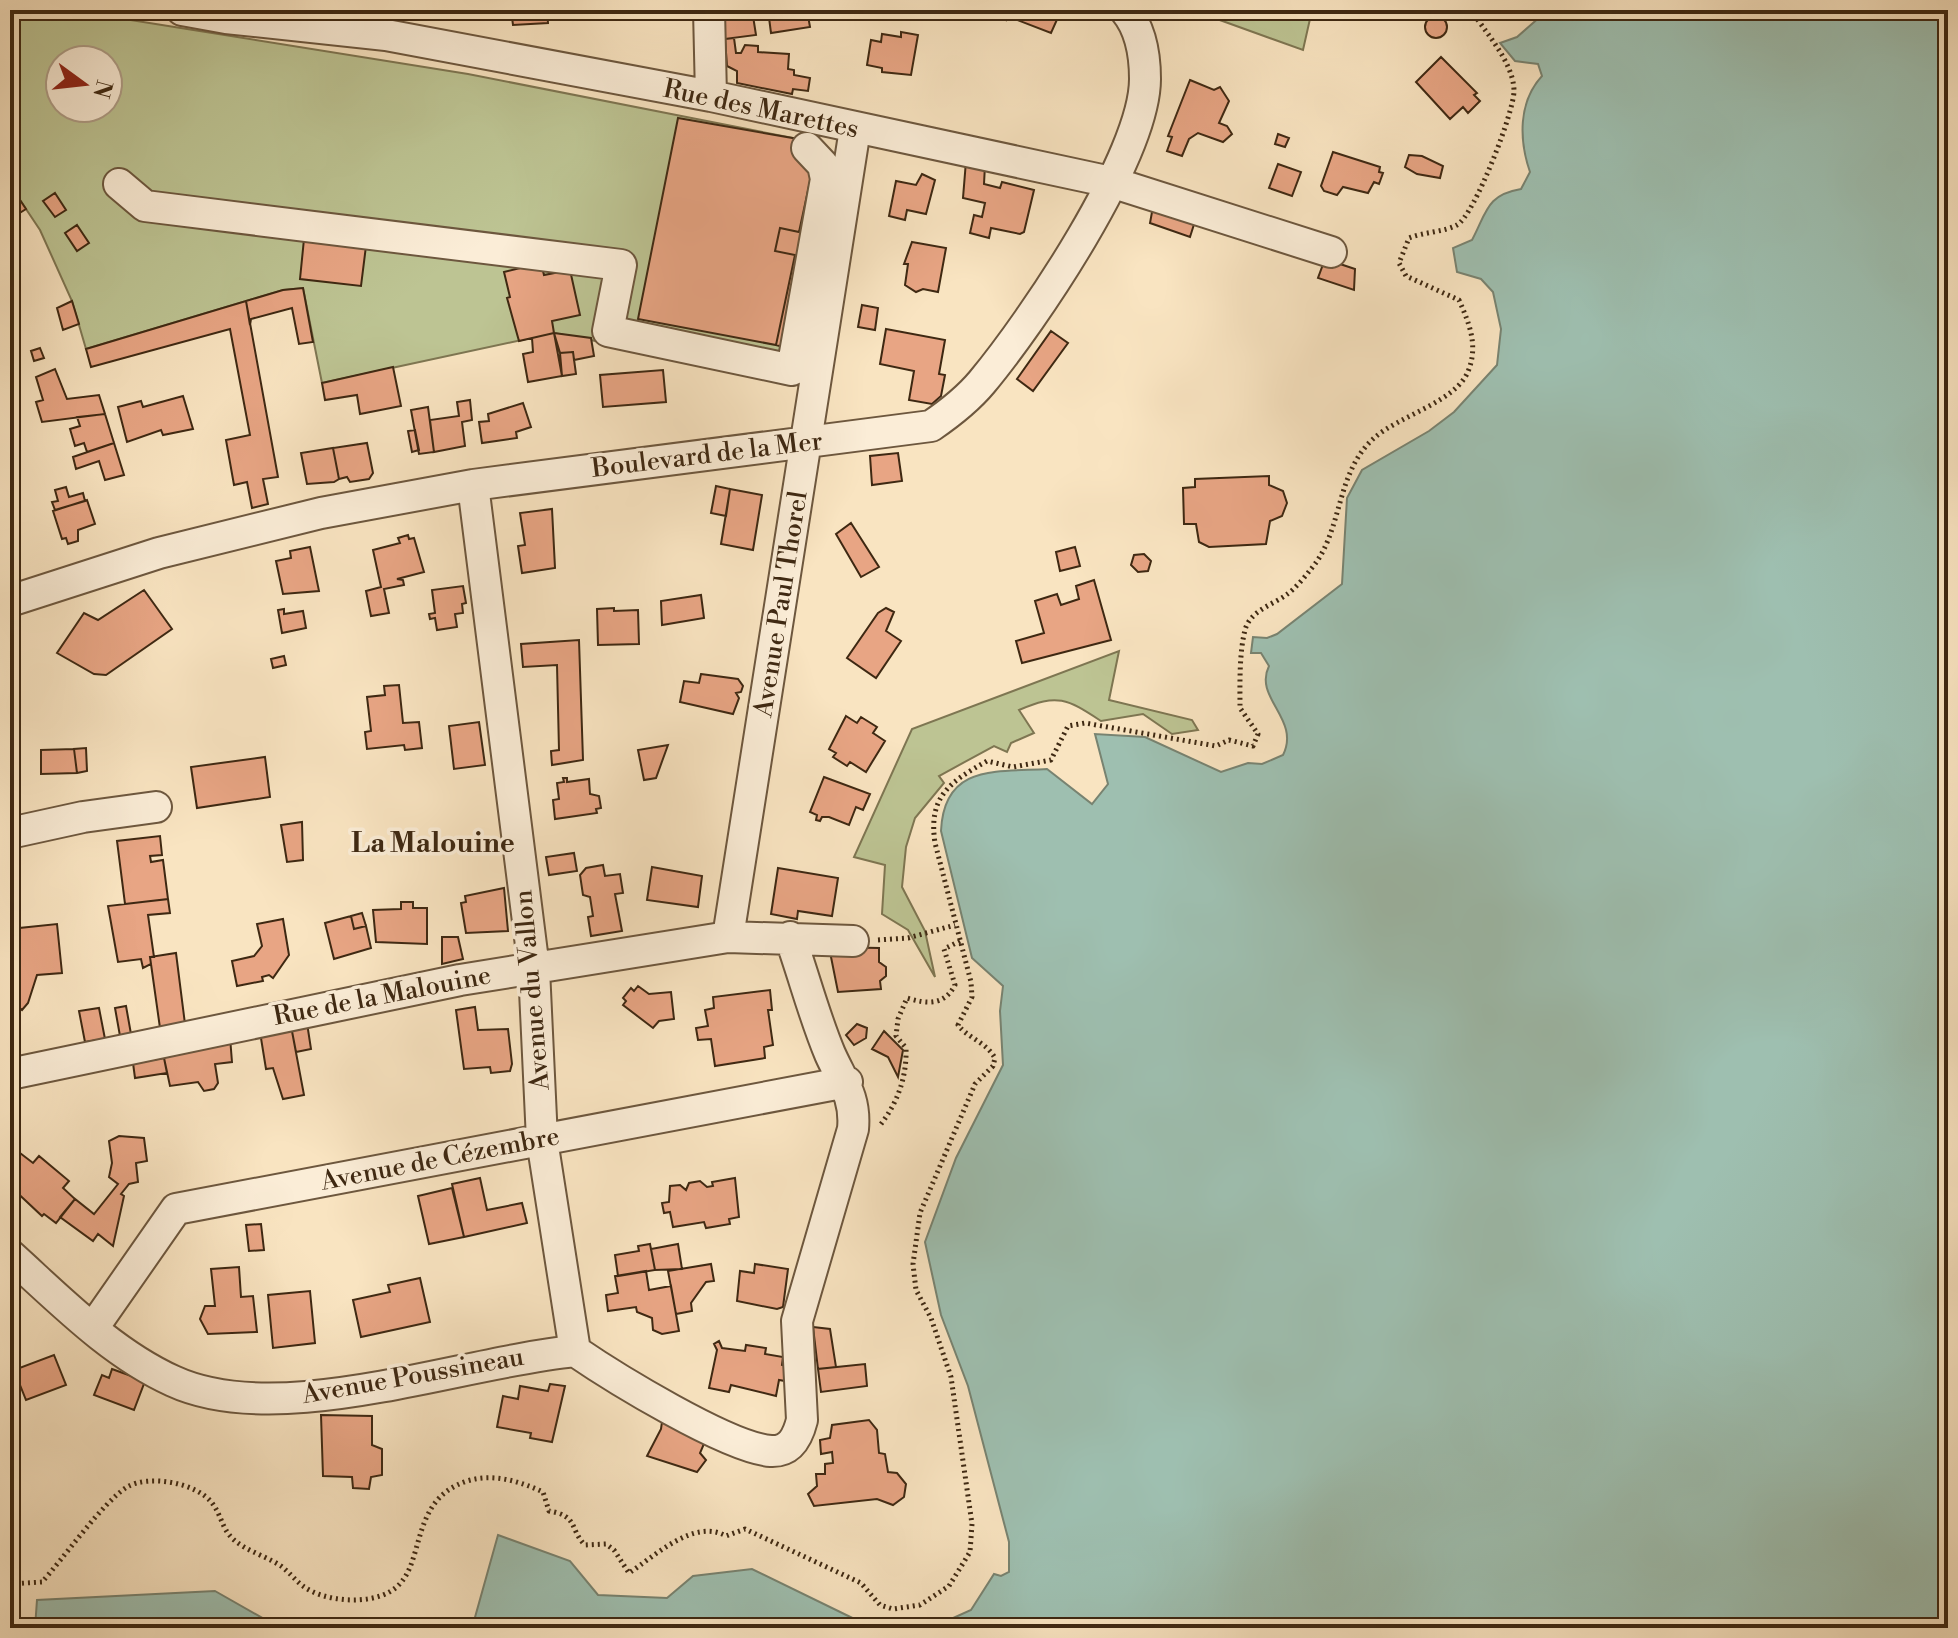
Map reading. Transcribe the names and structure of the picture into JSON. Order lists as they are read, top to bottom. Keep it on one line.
{"streets":{"street":["Rue des Marettes","Boulevard de la Mer","Avenue Paul Thorel","Avenue du Vallon","Rue de la Malouine","Avenue de Cézembre","Avenue Poussineau"]},"crossings":[["Rue des Marettes","Boulevard de la Mer"],["Rue des Marettes","Avenue Paul Thorel"],["Boulevard de la Mer","Avenue Paul Thorel"],["Boulevard de la Mer","Avenue du Vallon"],["Avenue Paul Thorel","Rue de la Malouine"],["Avenue du Vallon","Rue de la Malouine"],["Avenue du Vallon","Avenue de Cézembre"],["Avenue du Vallon","Avenue Poussineau"],["Avenue de Cézembre","Avenue Poussineau"]],"districts":["La Malouine"],"north":"right"}
